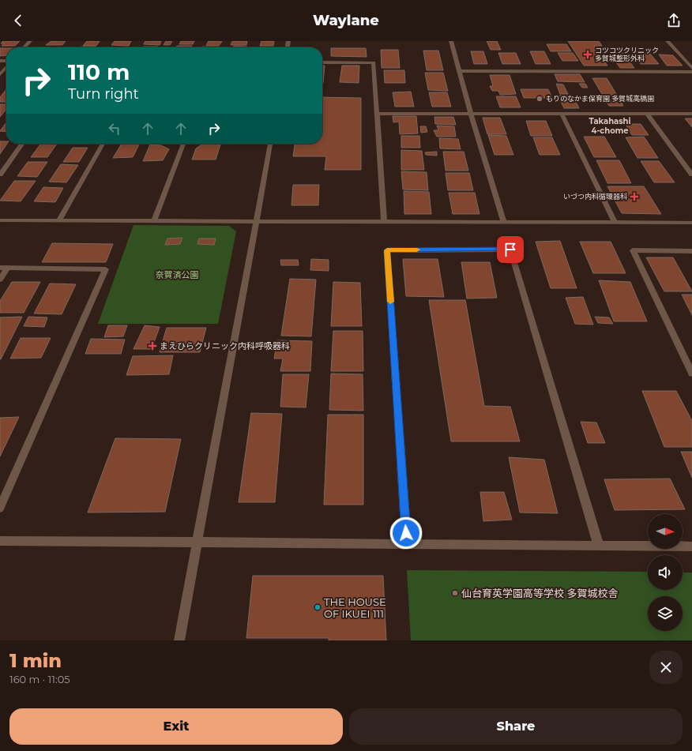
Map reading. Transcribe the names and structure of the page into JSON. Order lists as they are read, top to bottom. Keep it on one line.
{"districts":["Takahashi 4-chome"],"parks":["奈賀済公園"],"places":{"health":["コツコツクリニック 多賀城整形外科","いづつ内科循環器科","まえひらクリニック内科呼吸器科"],"other":["もりのなかま保育園 多賀城高橋園","仙台育英学園高等学校 多賀城校舎","THE HOUSE OF IKUEI 111"]},"north":"right","page":{"header":"Waylane","turn":["110 m","Turn right"],"heading":["1 min","160 m · 11:05"],"buttons":["Exit","Share"]}}
